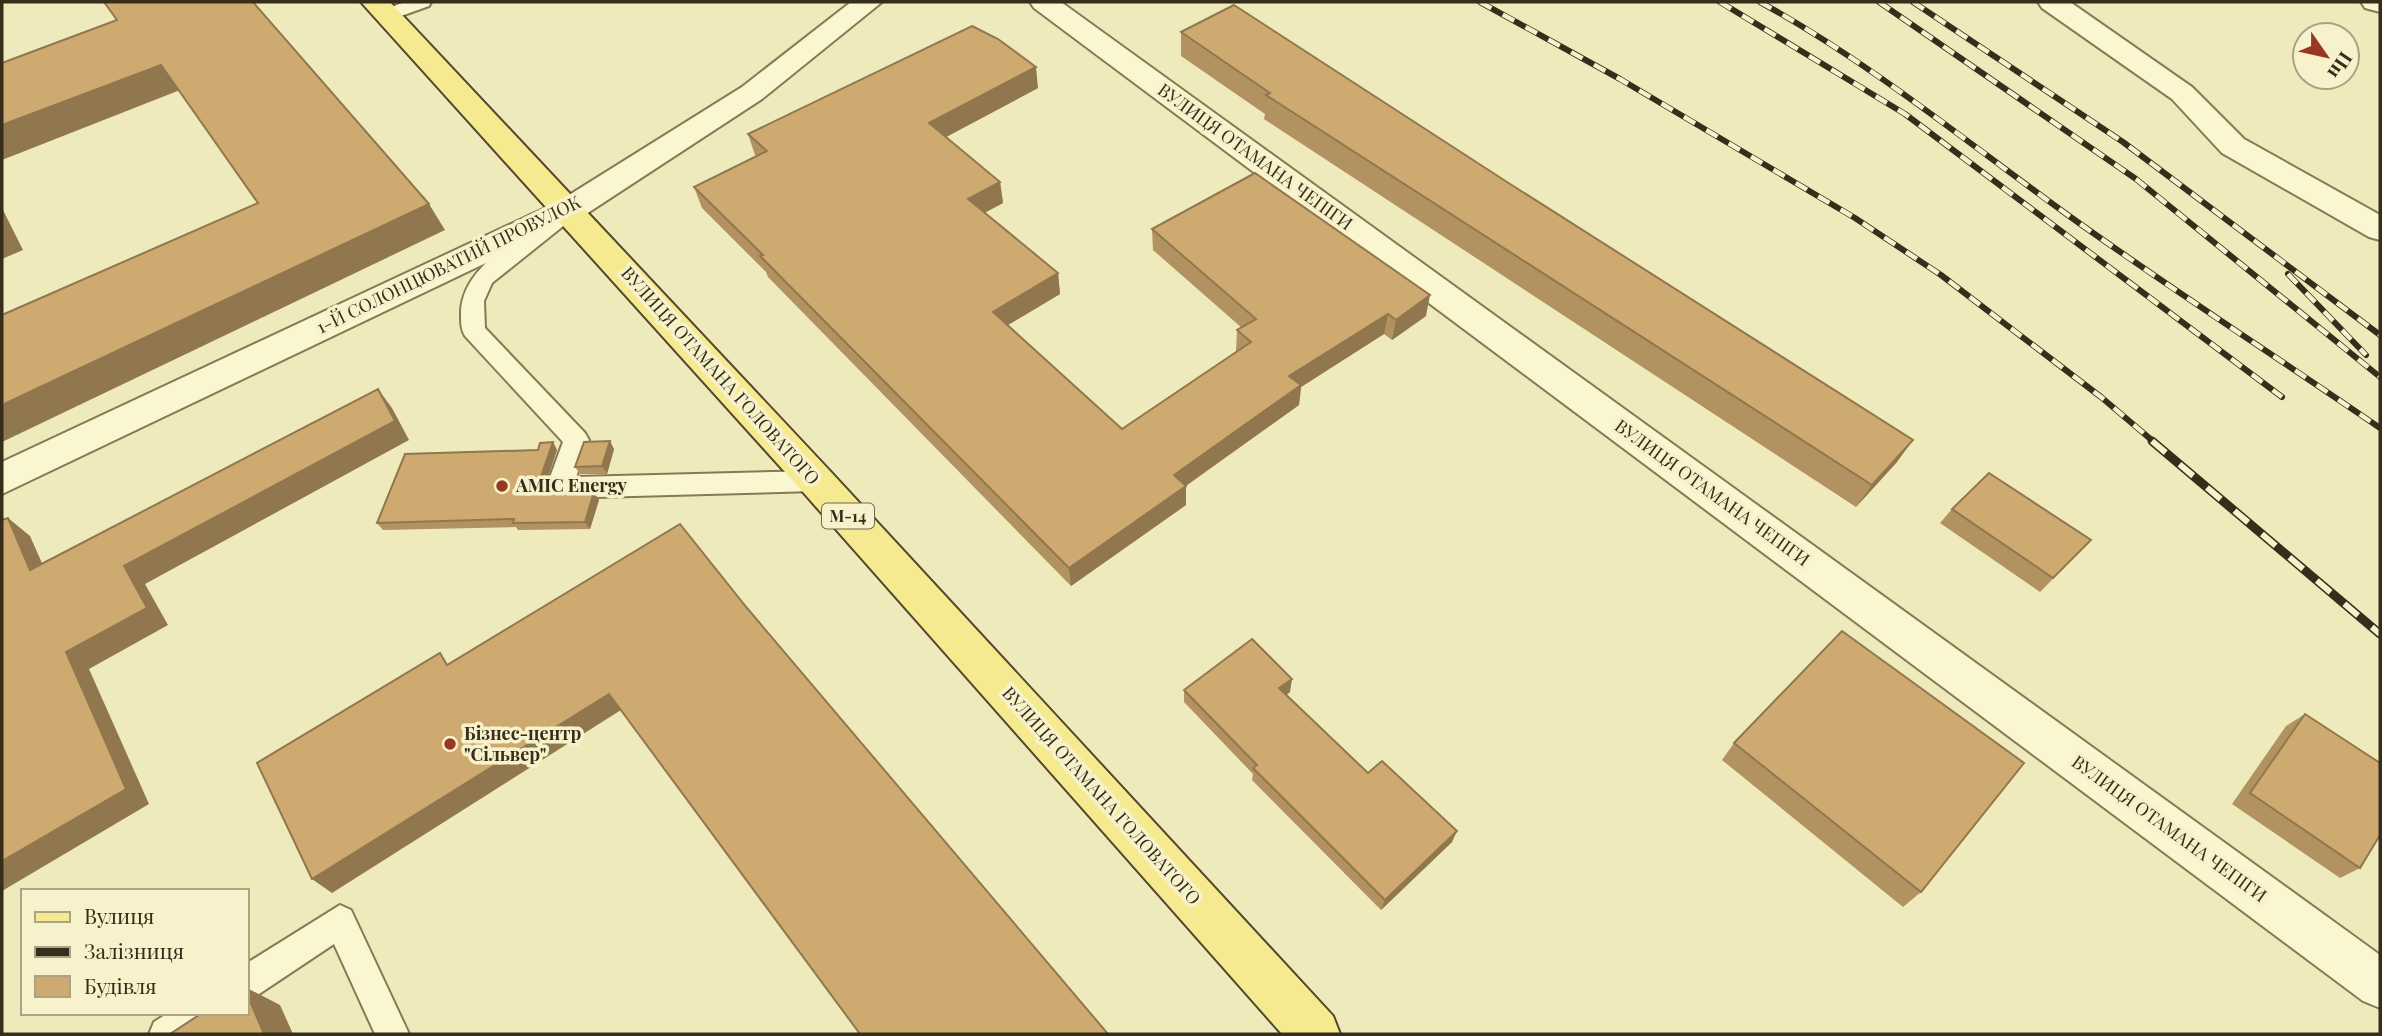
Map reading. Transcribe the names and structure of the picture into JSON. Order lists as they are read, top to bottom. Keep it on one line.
{"streets":{"main road":["ВУЛИЦЯ ОТАМАНА ГОЛОВАТОГО","М-14"],"street":["ВУЛИЦЯ ОТАМАНА ЧЕПІГИ","1-Й СОЛОНЦЮВАТИЙ ПРОВУЛОК"]},"crossings":[["1-Й СОЛОНЦЮВАТИЙ ПРОВУЛОК","ВУЛИЦЯ ОТАМАНА ГОЛОВАТОГО"]],"places":["AMIC Energy","Бізнес-центр \"Сільвер\""],"legend":["Вулиця","Залізниця","Будівля"],"north":"bottom right"}
